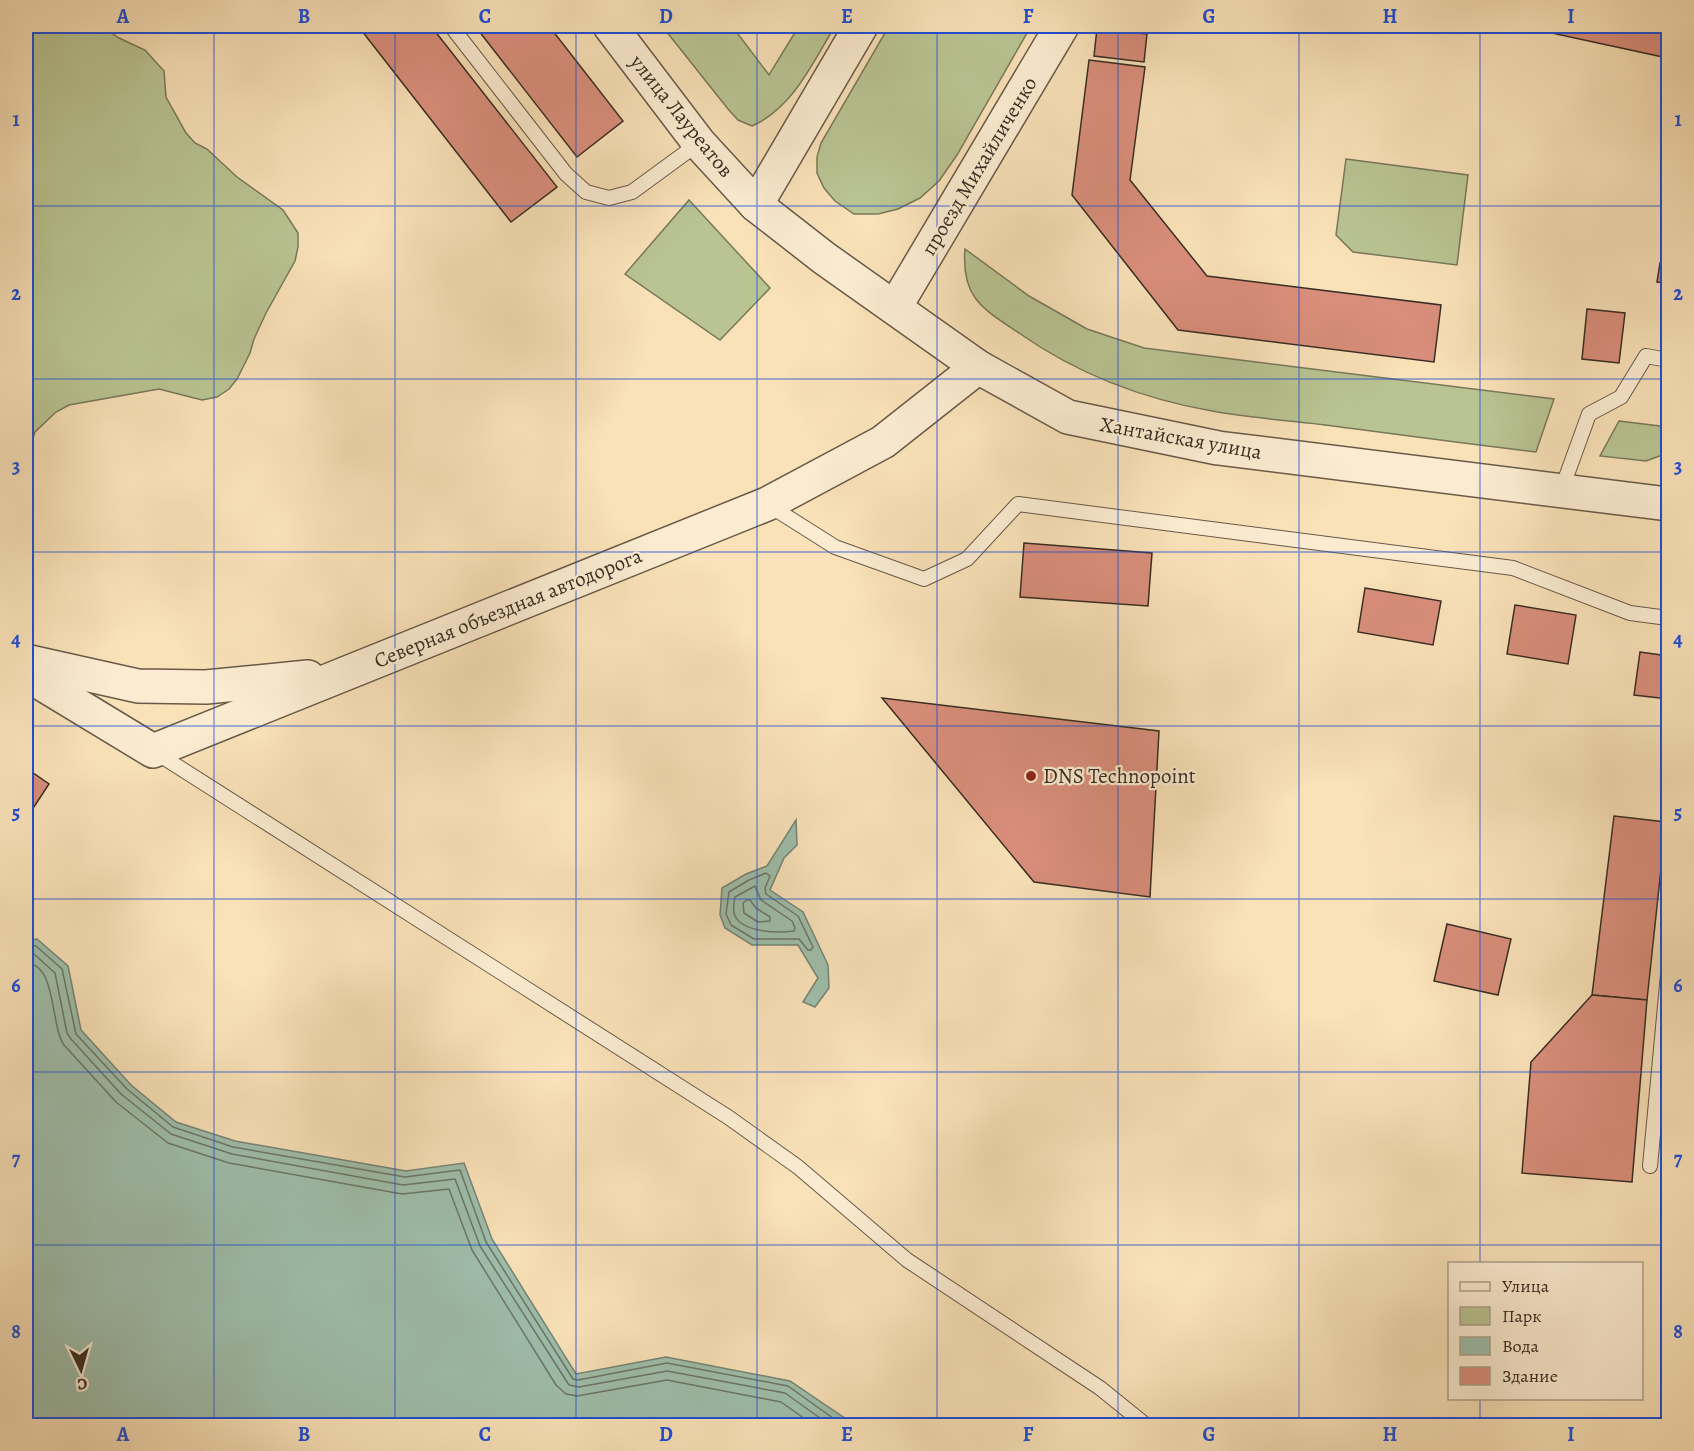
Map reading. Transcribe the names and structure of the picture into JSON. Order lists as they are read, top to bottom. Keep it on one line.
{"streets":{"street":["улица Лауреатов","проезд Михайличенко","Хантайская улица","Северная объездная автодорога"]},"crossings":[["улица Лауреатов","Хантайская улица"],["проезд Михайличенко","Хантайская улица"],["Хантайская улица","Северная объездная автодорога"]],"places":["DNS Technopoint"],"legend":["Улица","Парк","Вода","Здание"],"north":"bottom","grid":{"columns":["A","B","C","D","E","F","G","H","I"],"rows":["1","2","3","4","5","6","7","8"]}}
